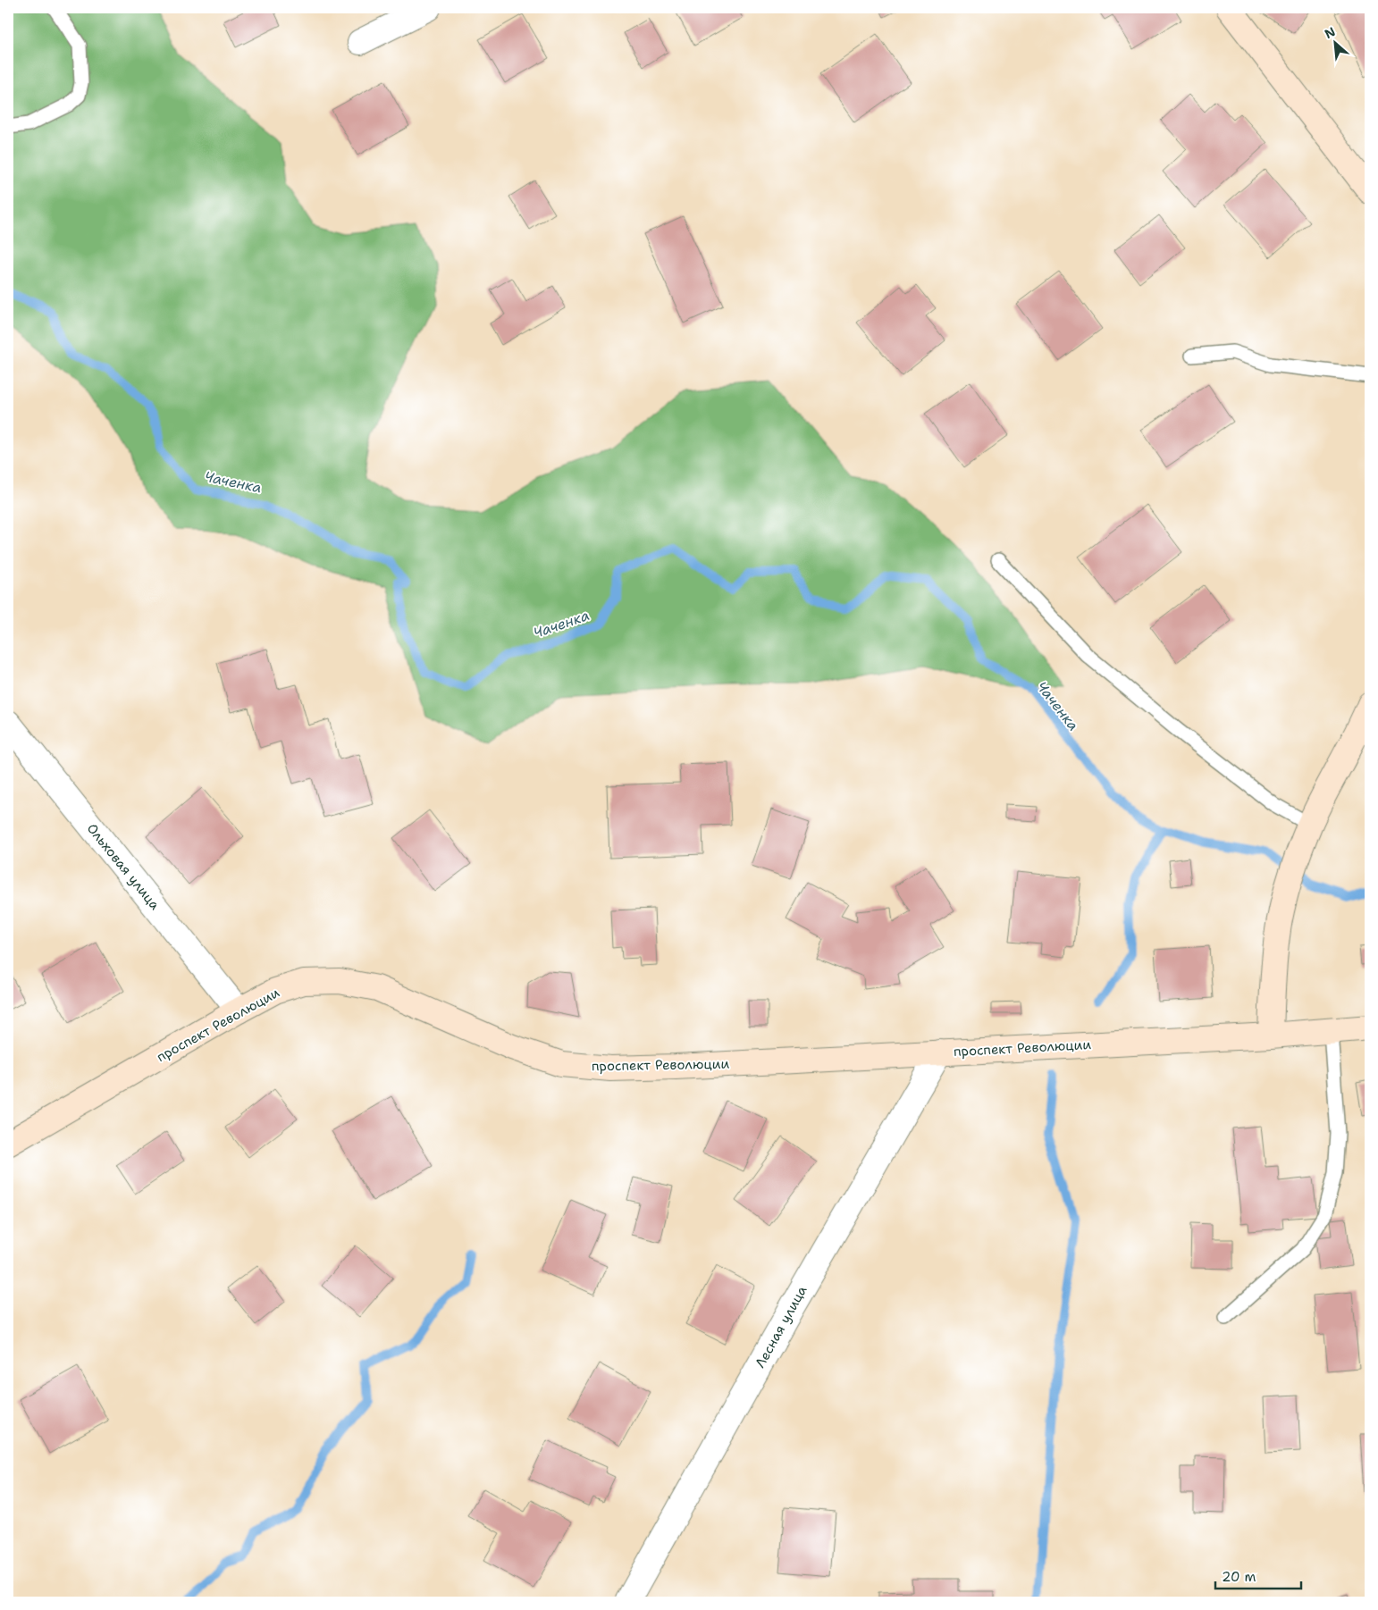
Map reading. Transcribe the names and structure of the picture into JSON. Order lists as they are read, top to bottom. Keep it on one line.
{"streets":{"street":["Ольховая улица","проспект Революции","Лесная улица"]},"crossings":[["Ольховая улица","проспект Революции"],["проспект Революции","Лесная улица"]],"water":["Чаченка"],"scale_bar":"20 m","north":"top left"}
